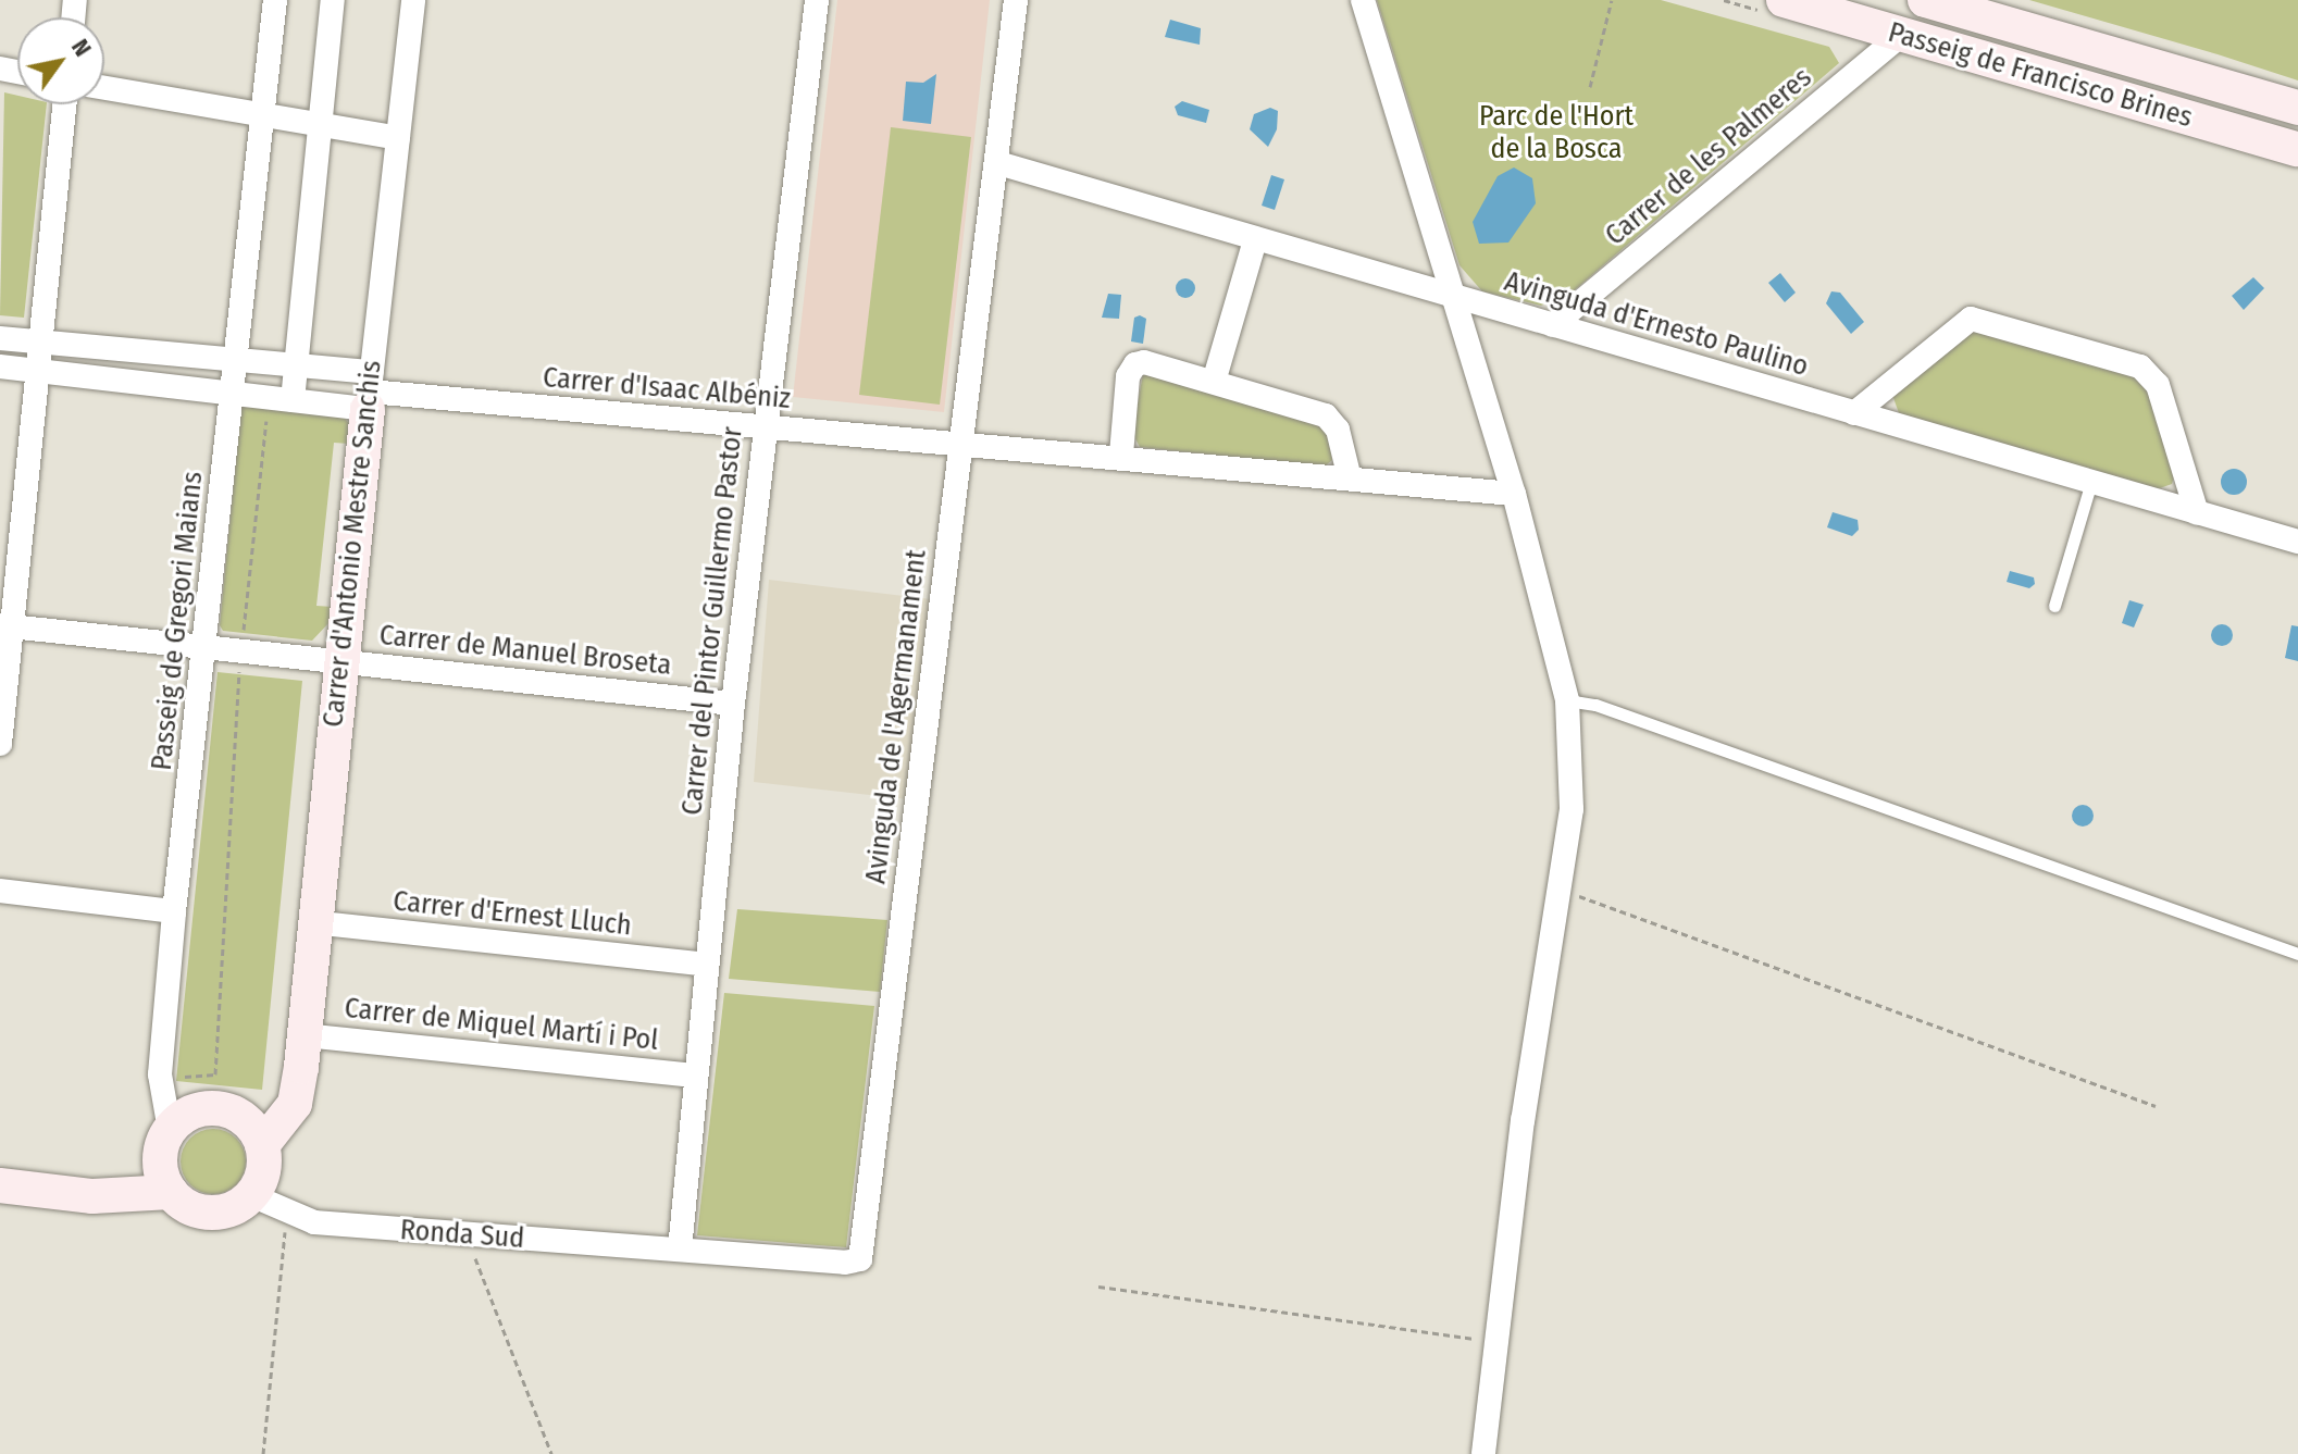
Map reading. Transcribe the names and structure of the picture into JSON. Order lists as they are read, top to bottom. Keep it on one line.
{"streets":{"street":["Passeig de Francisco Brines","Carrer de les Palmeres","Avinguda d'Ernesto Paulino","Carrer d'Isaac Albéniz","Carrer d'Antonio Mestre Sanchis","Passeig de Gregori Maians","Carrer del Pintor Guillermo Pastor","Carrer de Manuel Broseta","Avinguda de l'Agermanament","Carrer d'Ernest Lluch","Carrer de Miquel Martí i Pol","Ronda Sud"]},"crossings":[["Passeig de Francisco Brines","Carrer de les Palmeres"],["Carrer de les Palmeres","Avinguda d'Ernesto Paulino"],["Avinguda d'Ernesto Paulino","Avinguda de l'Agermanament"],["Carrer d'Isaac Albéniz","Carrer d'Antonio Mestre Sanchis"],["Carrer d'Isaac Albéniz","Passeig de Gregori Maians"],["Carrer d'Isaac Albéniz","Carrer del Pintor Guillermo Pastor"],["Carrer d'Isaac Albéniz","Avinguda de l'Agermanament"],["Carrer d'Antonio Mestre Sanchis","Passeig de Gregori Maians"],["Carrer d'Antonio Mestre Sanchis","Carrer de Manuel Broseta"],["Carrer d'Antonio Mestre Sanchis","Carrer d'Ernest Lluch"],["Carrer d'Antonio Mestre Sanchis","Carrer de Miquel Martí i Pol"],["Carrer d'Antonio Mestre Sanchis","Ronda Sud"],["Passeig de Gregori Maians","Carrer de Manuel Broseta"],["Passeig de Gregori Maians","Ronda Sud"],["Carrer del Pintor Guillermo Pastor","Carrer de Manuel Broseta"],["Carrer del Pintor Guillermo Pastor","Avinguda de l'Agermanament"],["Carrer del Pintor Guillermo Pastor","Carrer d'Ernest Lluch"],["Carrer del Pintor Guillermo Pastor","Carrer de Miquel Martí i Pol"],["Carrer del Pintor Guillermo Pastor","Ronda Sud"],["Avinguda de l'Agermanament","Ronda Sud"]],"parks":["Parc de l'Hort de la Bosca"],"north":"top right"}
